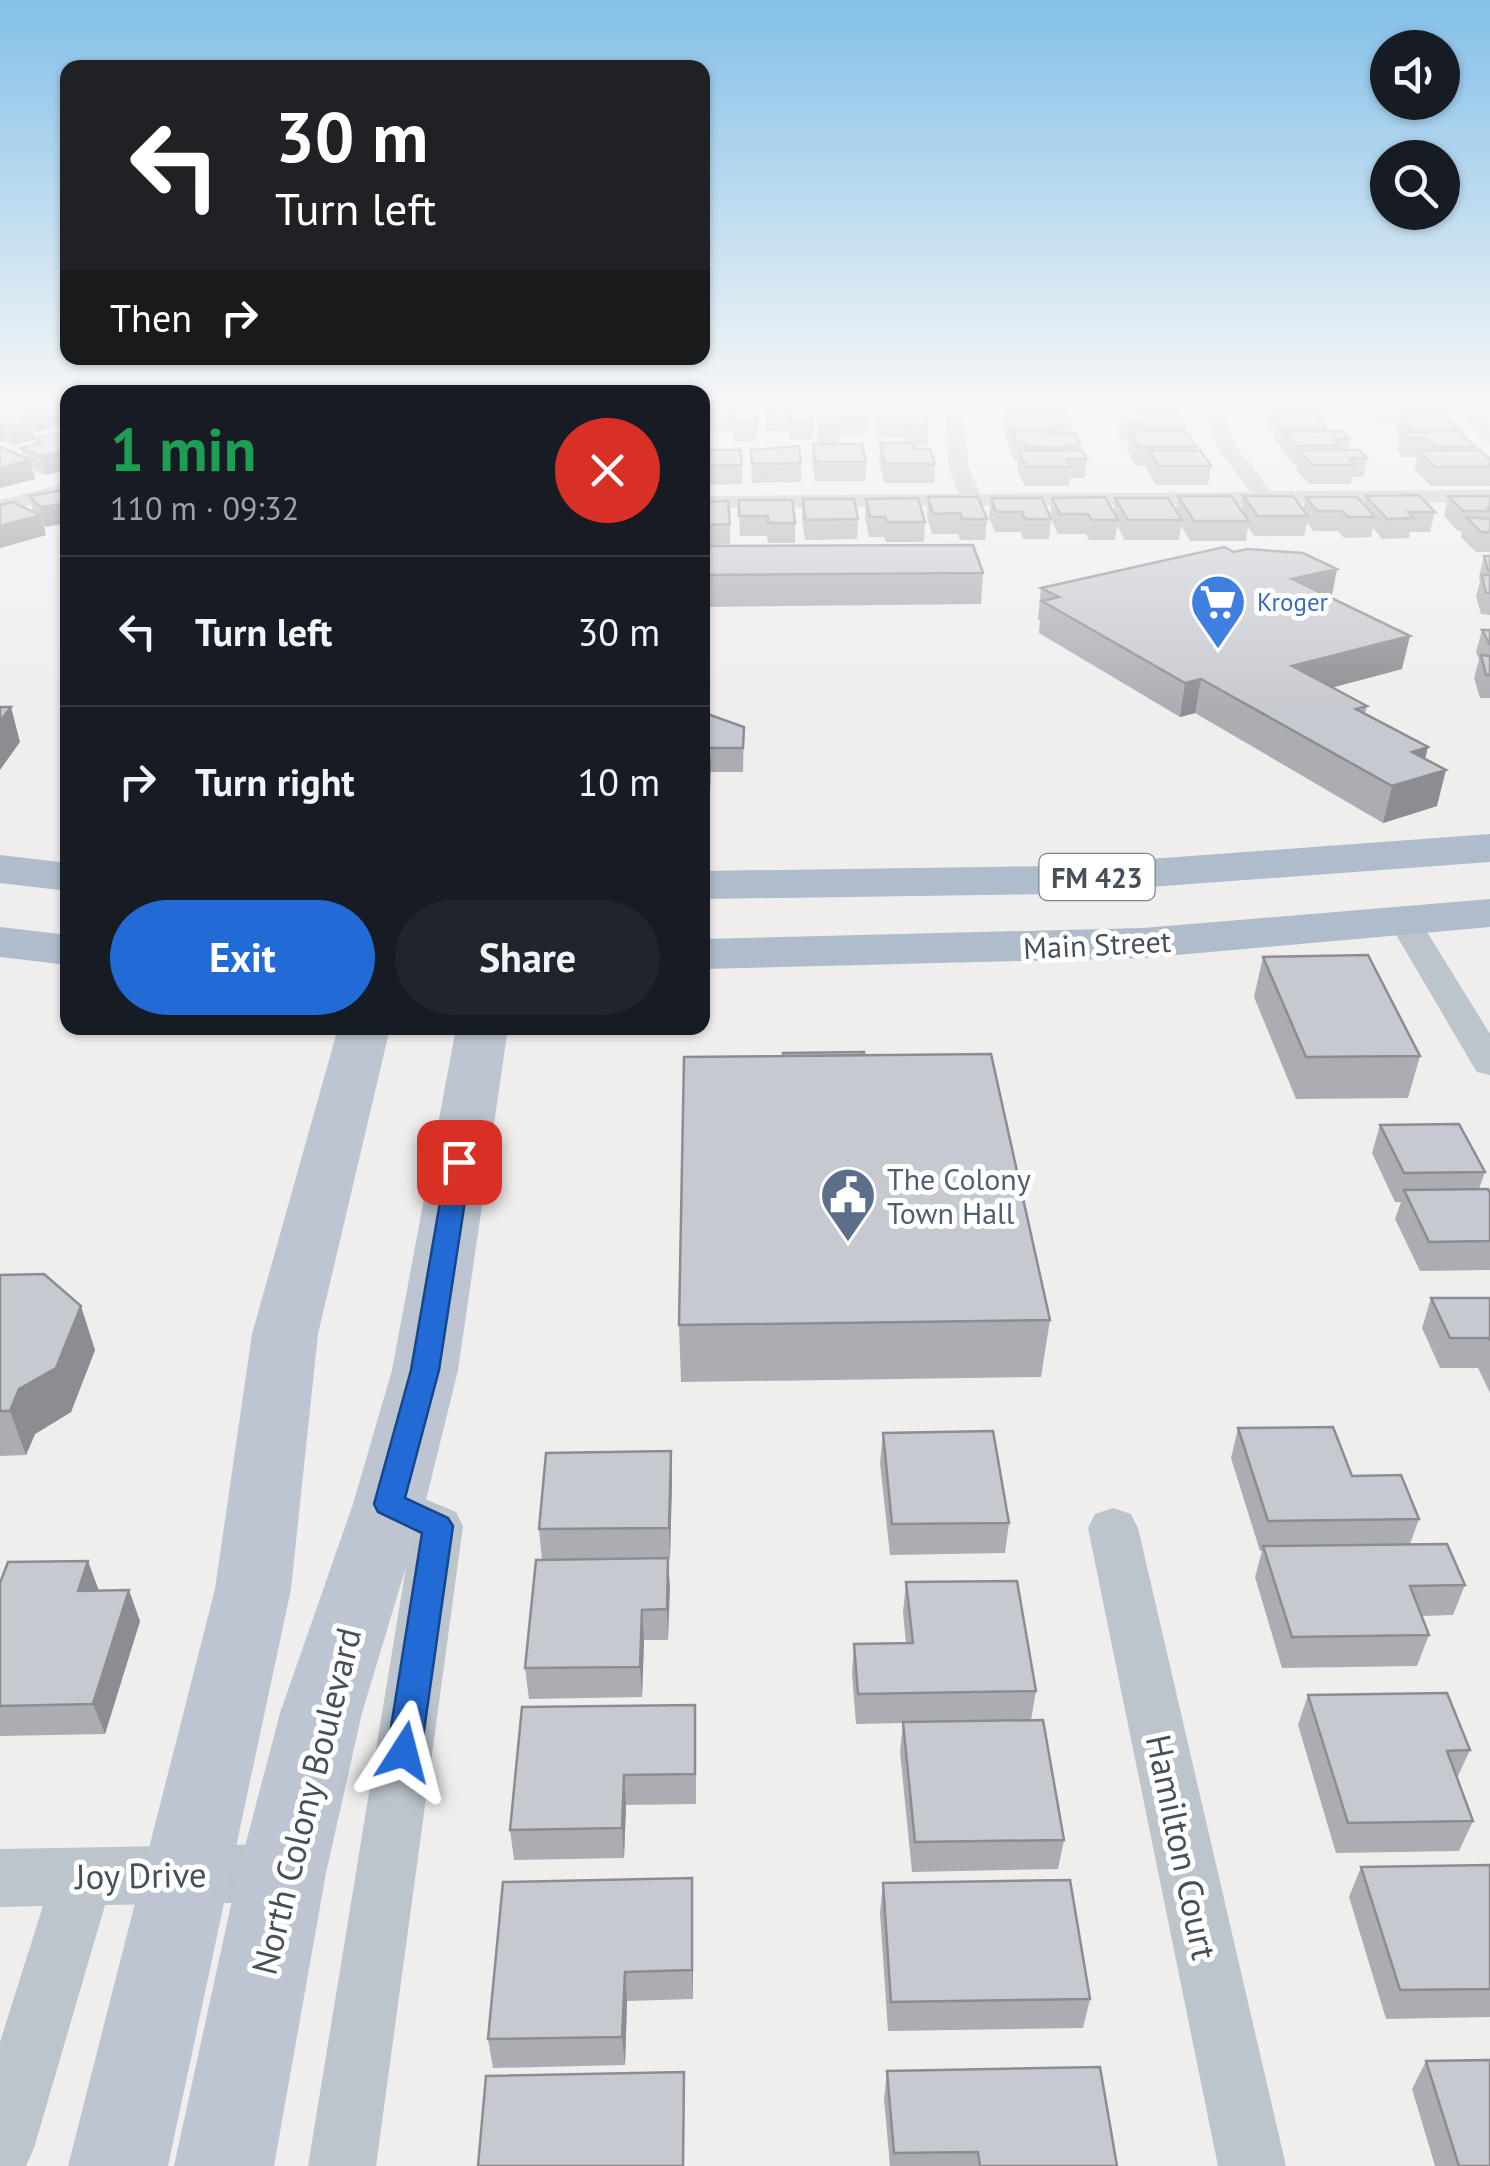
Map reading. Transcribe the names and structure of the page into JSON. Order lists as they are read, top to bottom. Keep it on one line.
{"streets":{"main road":["FM 423","Main Street","North Colony Boulevard"],"street":["Hamilton Court","Joy Drive"]},"crossings":[["North Colony Boulevard","Joy Drive"]],"places":{"supermarket":["Kroger"],"public building":["The Colony Town Hall"]},"page":{"turn":["30 m","Turn left"],"then":"Then","heading":["1 min","110 m · 09:32"],"list":[{"name":"Turn left","value":"30 m"},{"name":"Turn right","value":"10 m"}],"buttons":["Exit","Share"]}}
